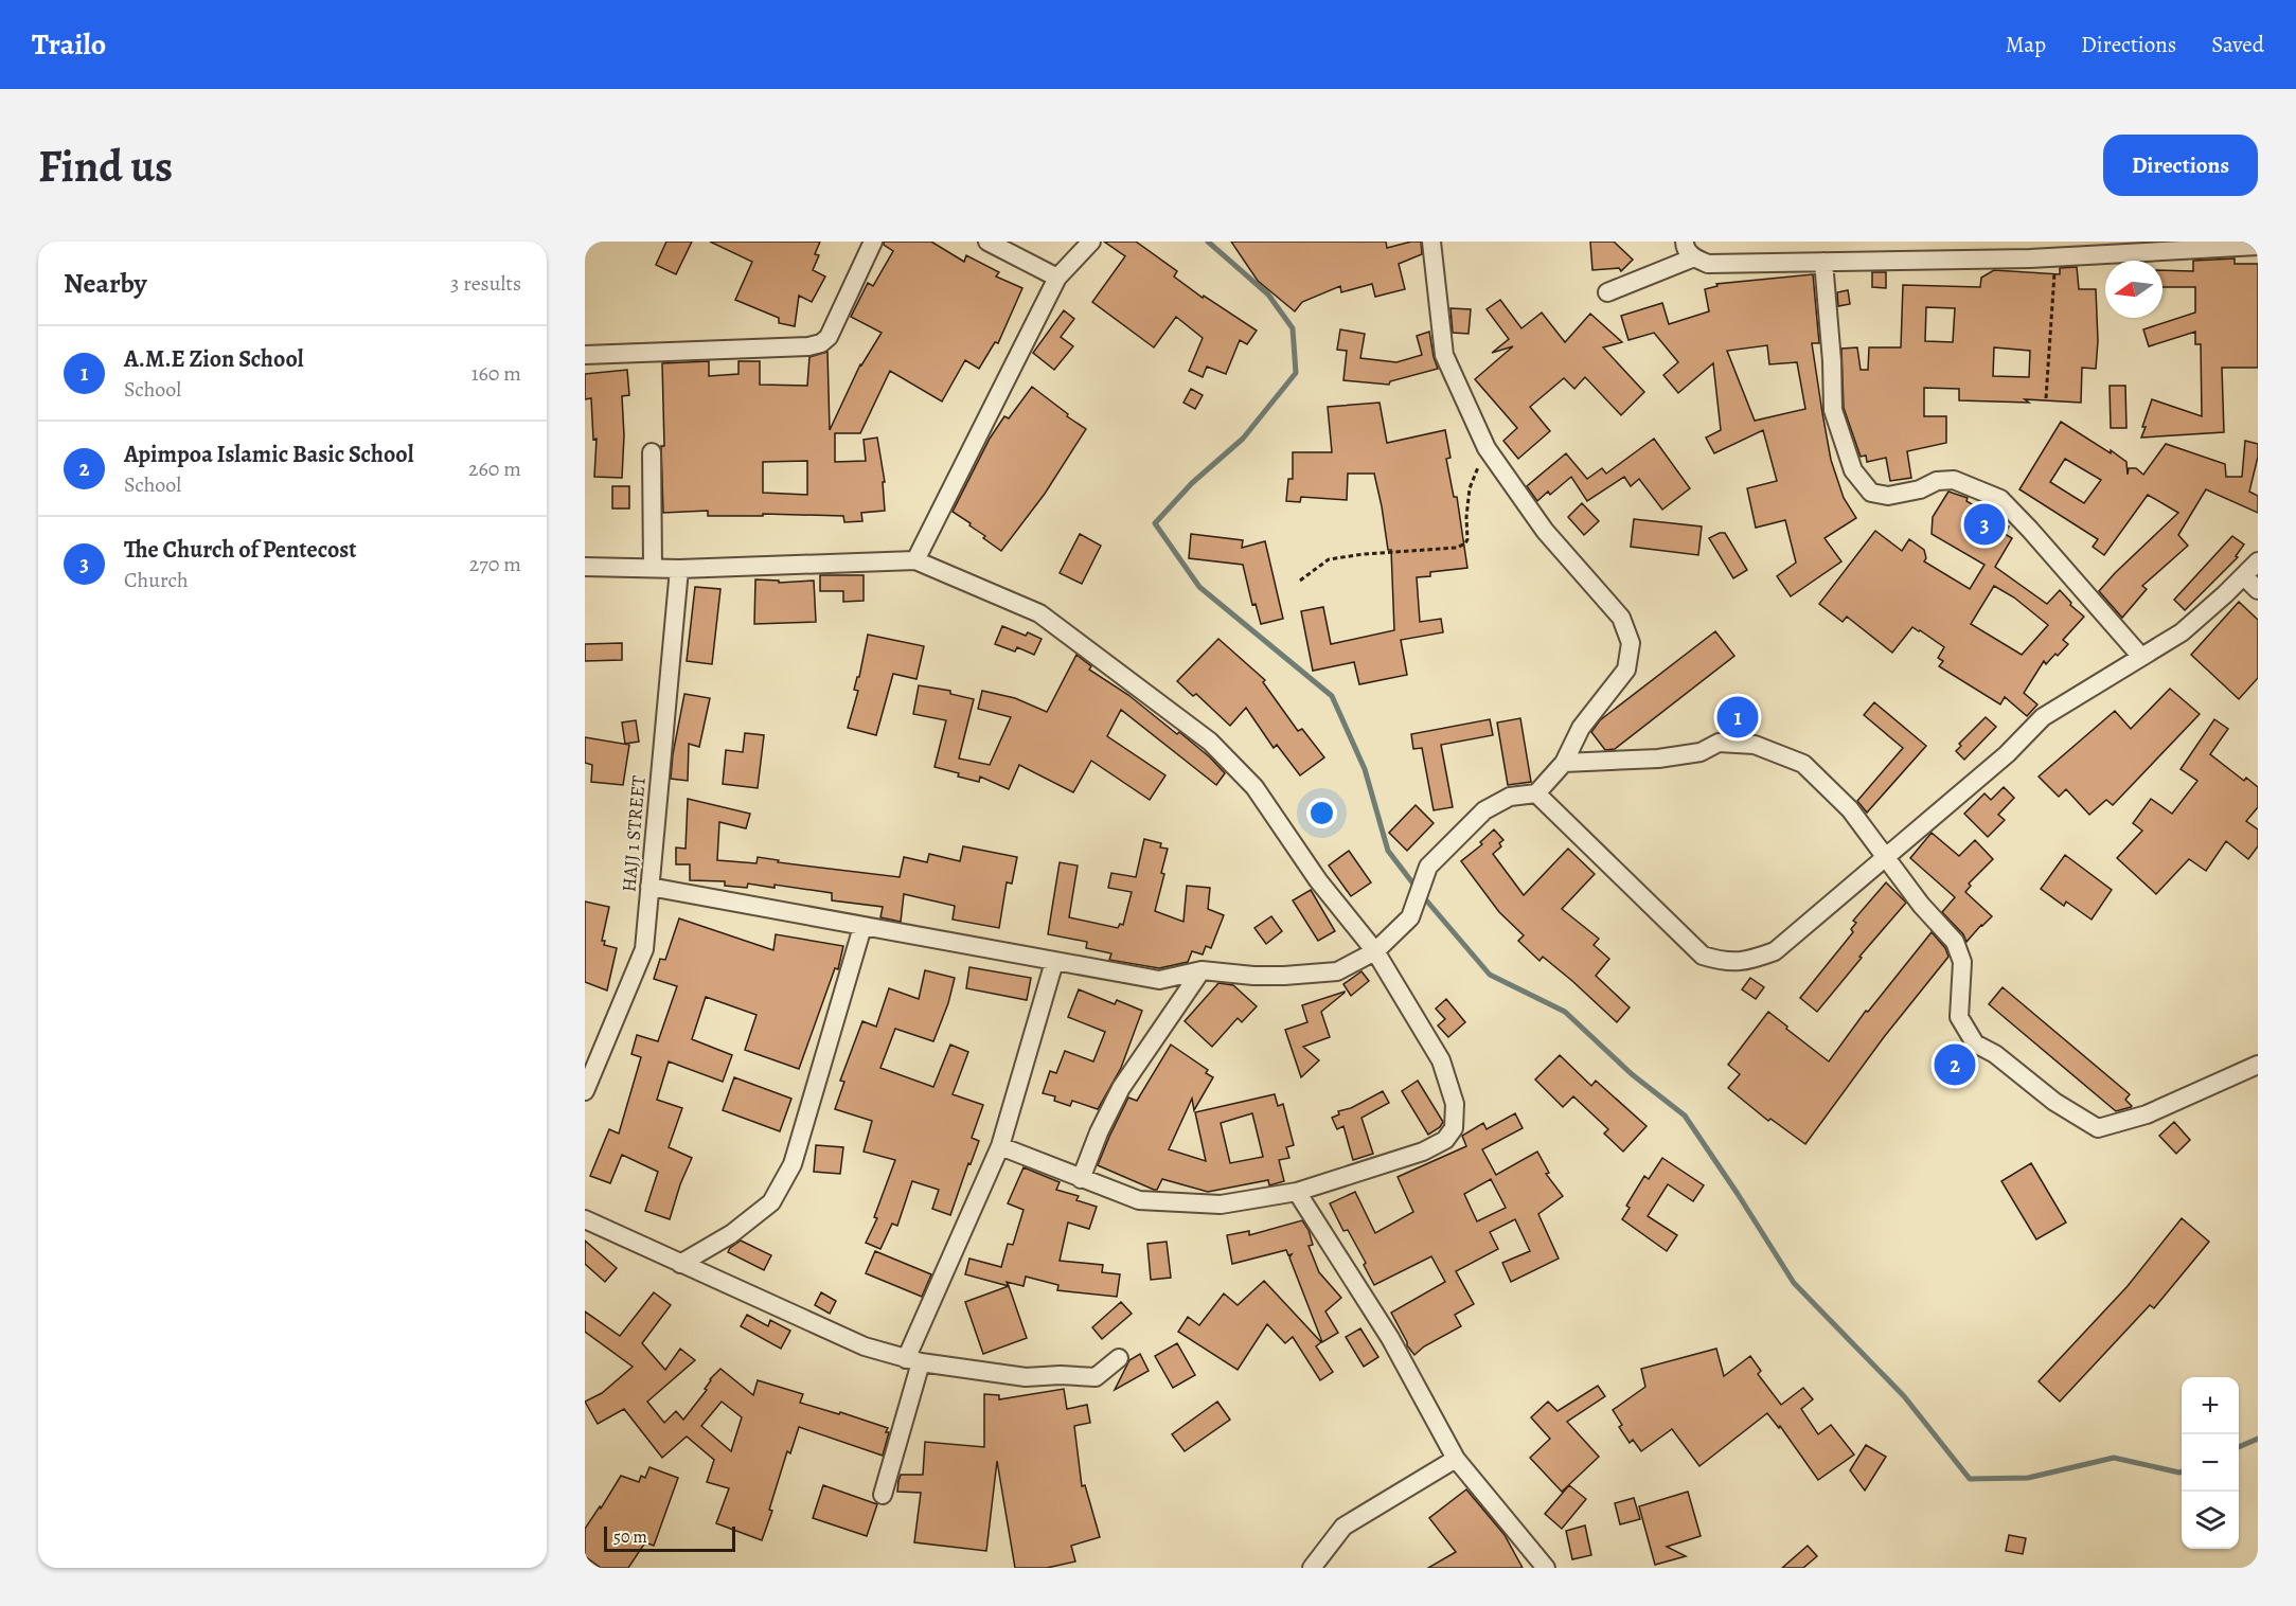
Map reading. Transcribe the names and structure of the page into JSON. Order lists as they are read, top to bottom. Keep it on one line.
{"streets":{"street":["HAJJ 1 STREET"]},"scale_bar":"50 m","north":"left","page":{"header":"Trailo","nav":["Map","Directions","Saved"],"buttons":"Directions","title":"Find us","heading":["Nearby","3 results"],"list":[{"mark":"1","name":"A.M.E Zion School","note":"School","value":"160 m"},{"mark":"2","name":"Apimpoa Islamic Basic School","note":"School","value":"260 m"},{"mark":"3","name":"The Church of Pentecost","note":"Church","value":"270 m"}],"pins":["3","1","2"],"map_buttons":["+","−"],"scale":"50 m"}}
